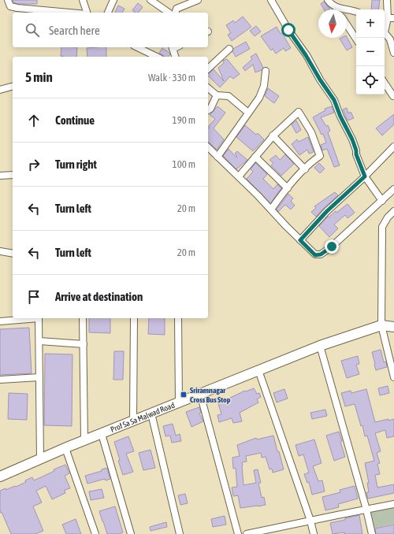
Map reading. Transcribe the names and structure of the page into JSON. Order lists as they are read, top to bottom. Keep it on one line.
{"streets":{"street":["Prof Sa Sa Malwad Road"]},"places":{"transit":["Sriramnagar Cross Bus Stop"]},"north":"bottom","page":{"map_buttons":["+","−"],"search":"Search here","heading":["5 min","Walk · 330 m"],"list":[["Continue","190 m"],["Turn right","100 m"],["Turn left","20 m"],["Turn left","20 m"],"Arrive at destination"]}}
